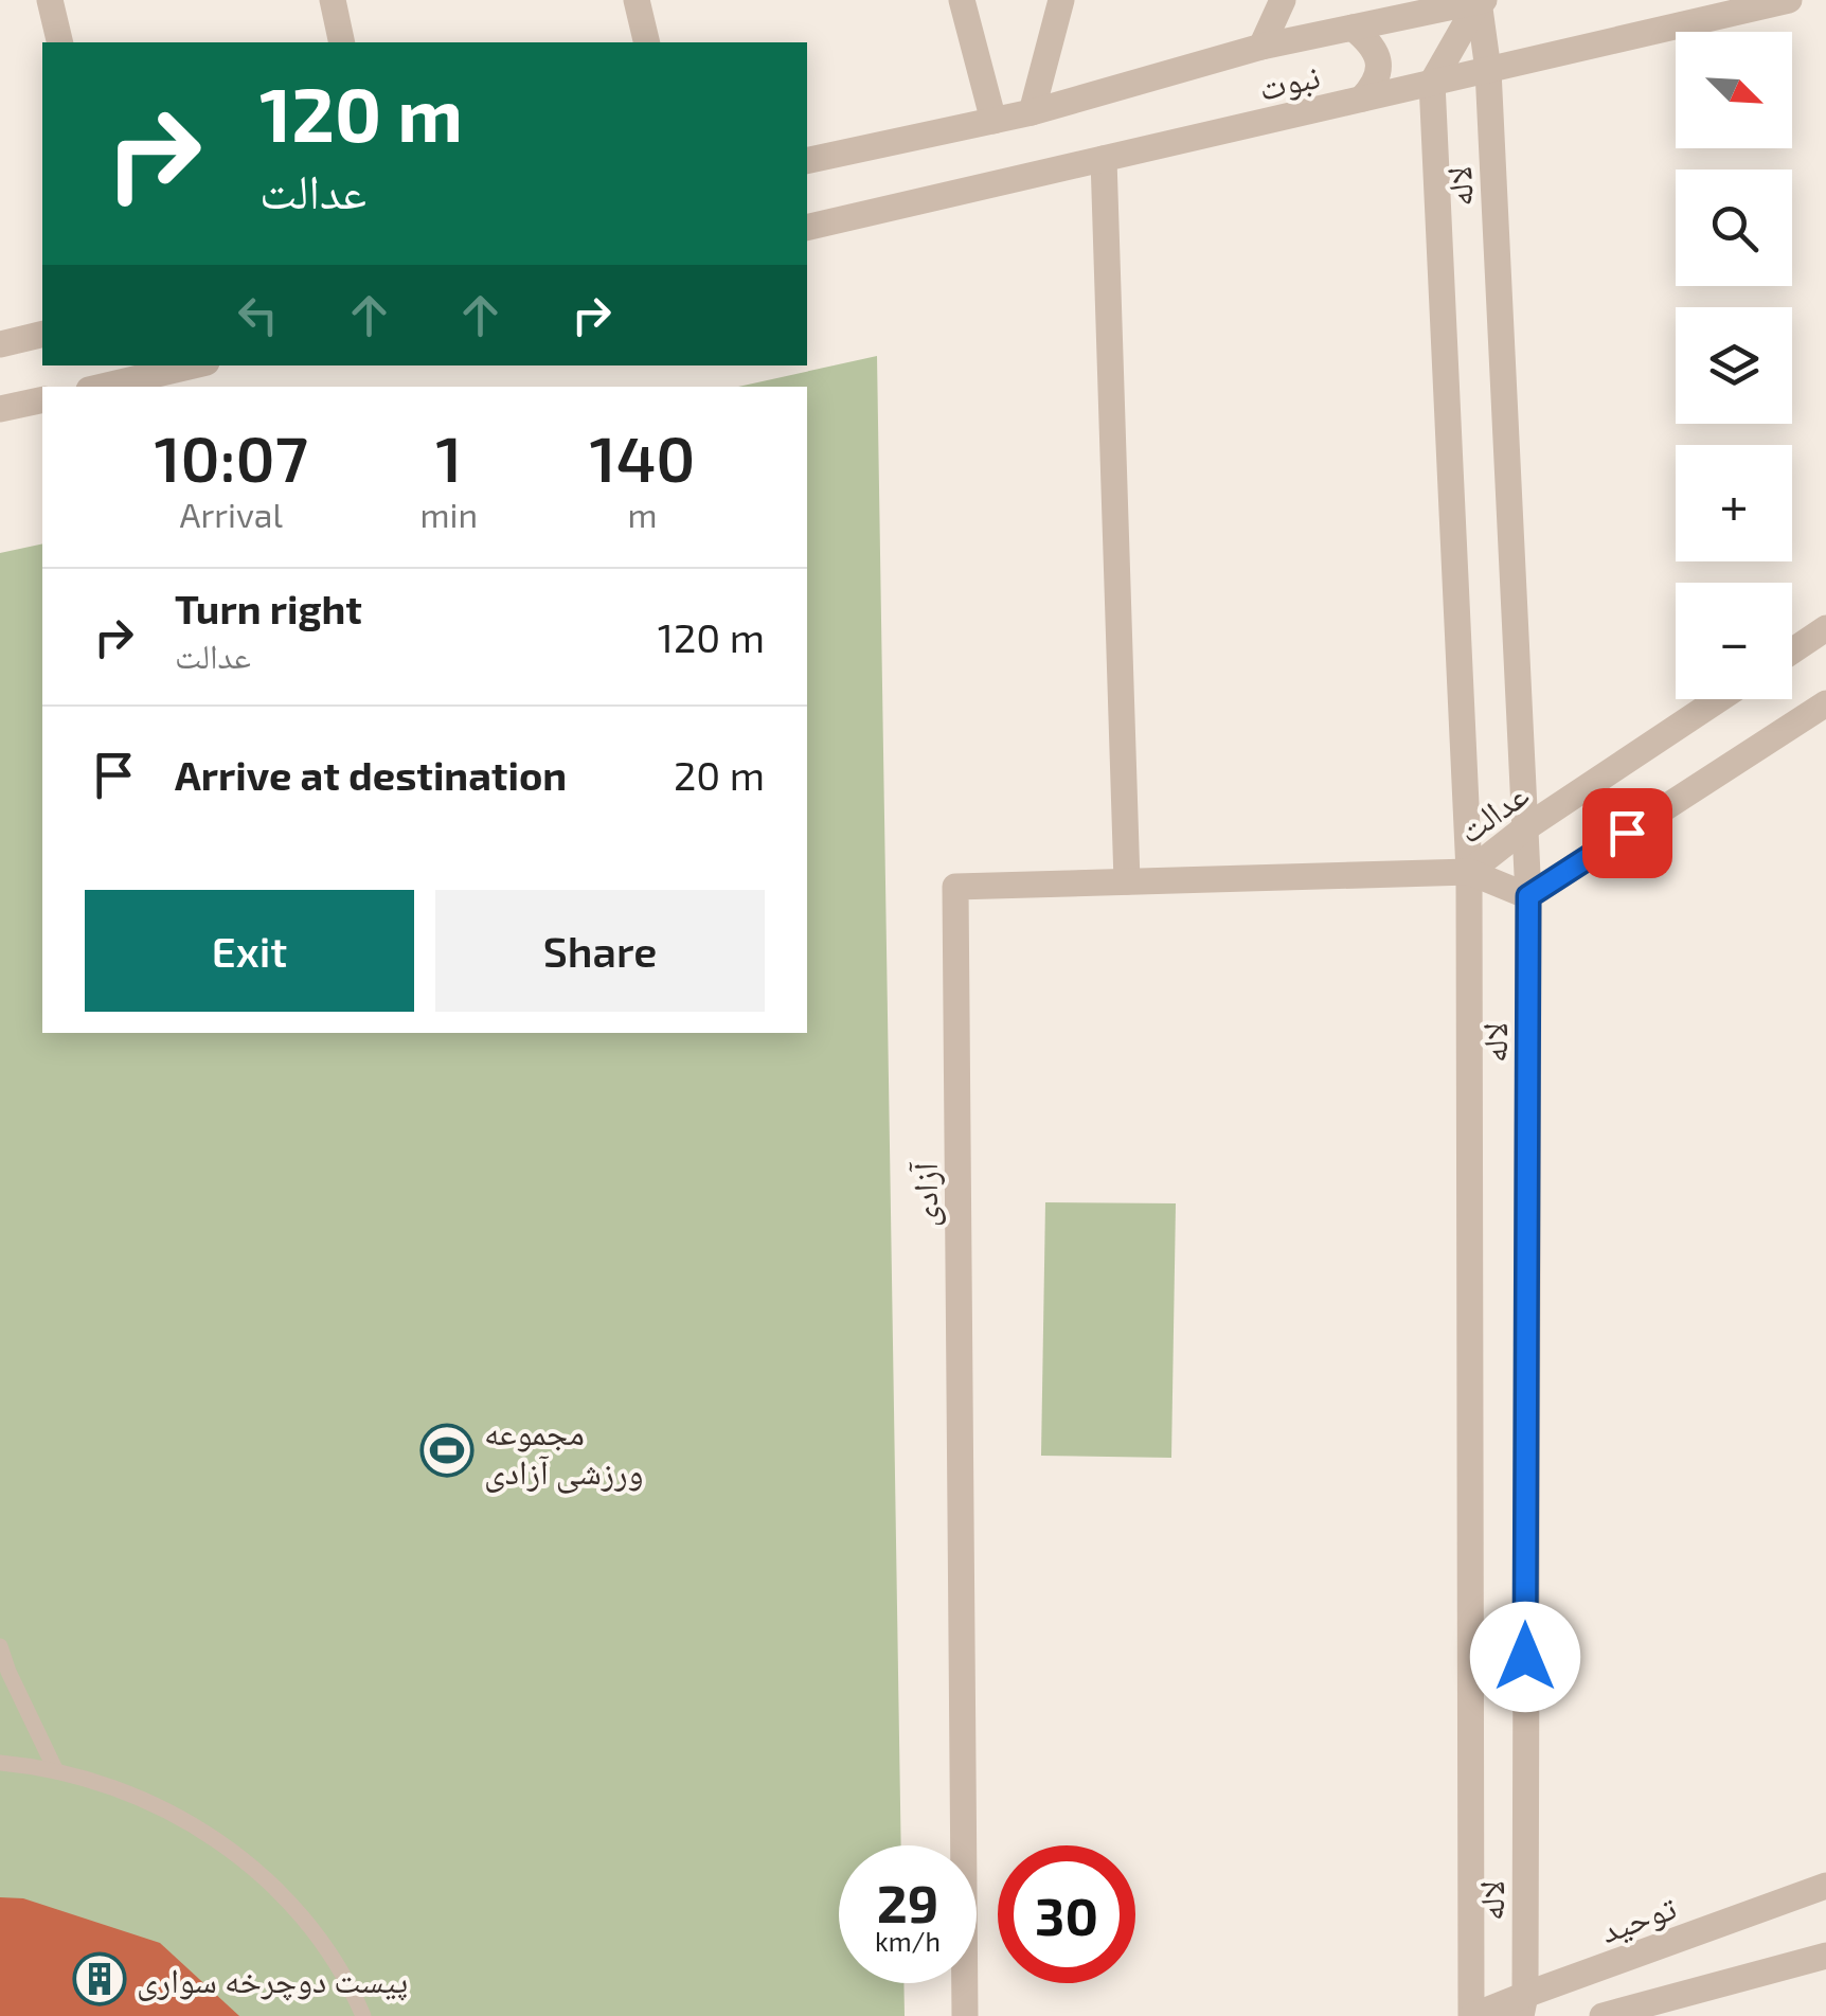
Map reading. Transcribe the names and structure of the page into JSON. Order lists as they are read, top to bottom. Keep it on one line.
{"streets":{"street":["نبوت","لاله","عدالت","آزادی","توحید"]},"crossings":[["نبوت","لاله"],["لاله","عدالت"],["لاله","آزادی"],["لاله","توحید"],["عدالت","آزادی"]],"places":{"sports":["مجموعه ورزشی آزادی"],"building":["پیست دوچرخه سواری"]},"north":"bottom right","page":{"map_buttons":["+","−"],"turn":["120 m","عدالت"],"eta":["10:07","Arrival","1","min","140","m"],"list":[{"name":"Turn right","note":"عدالت","value":"120 m"},{"name":"Arrive at destination","value":"20 m"}],"buttons":["Exit","Share"],"speed":"29 km/h","limit":"30"}}
